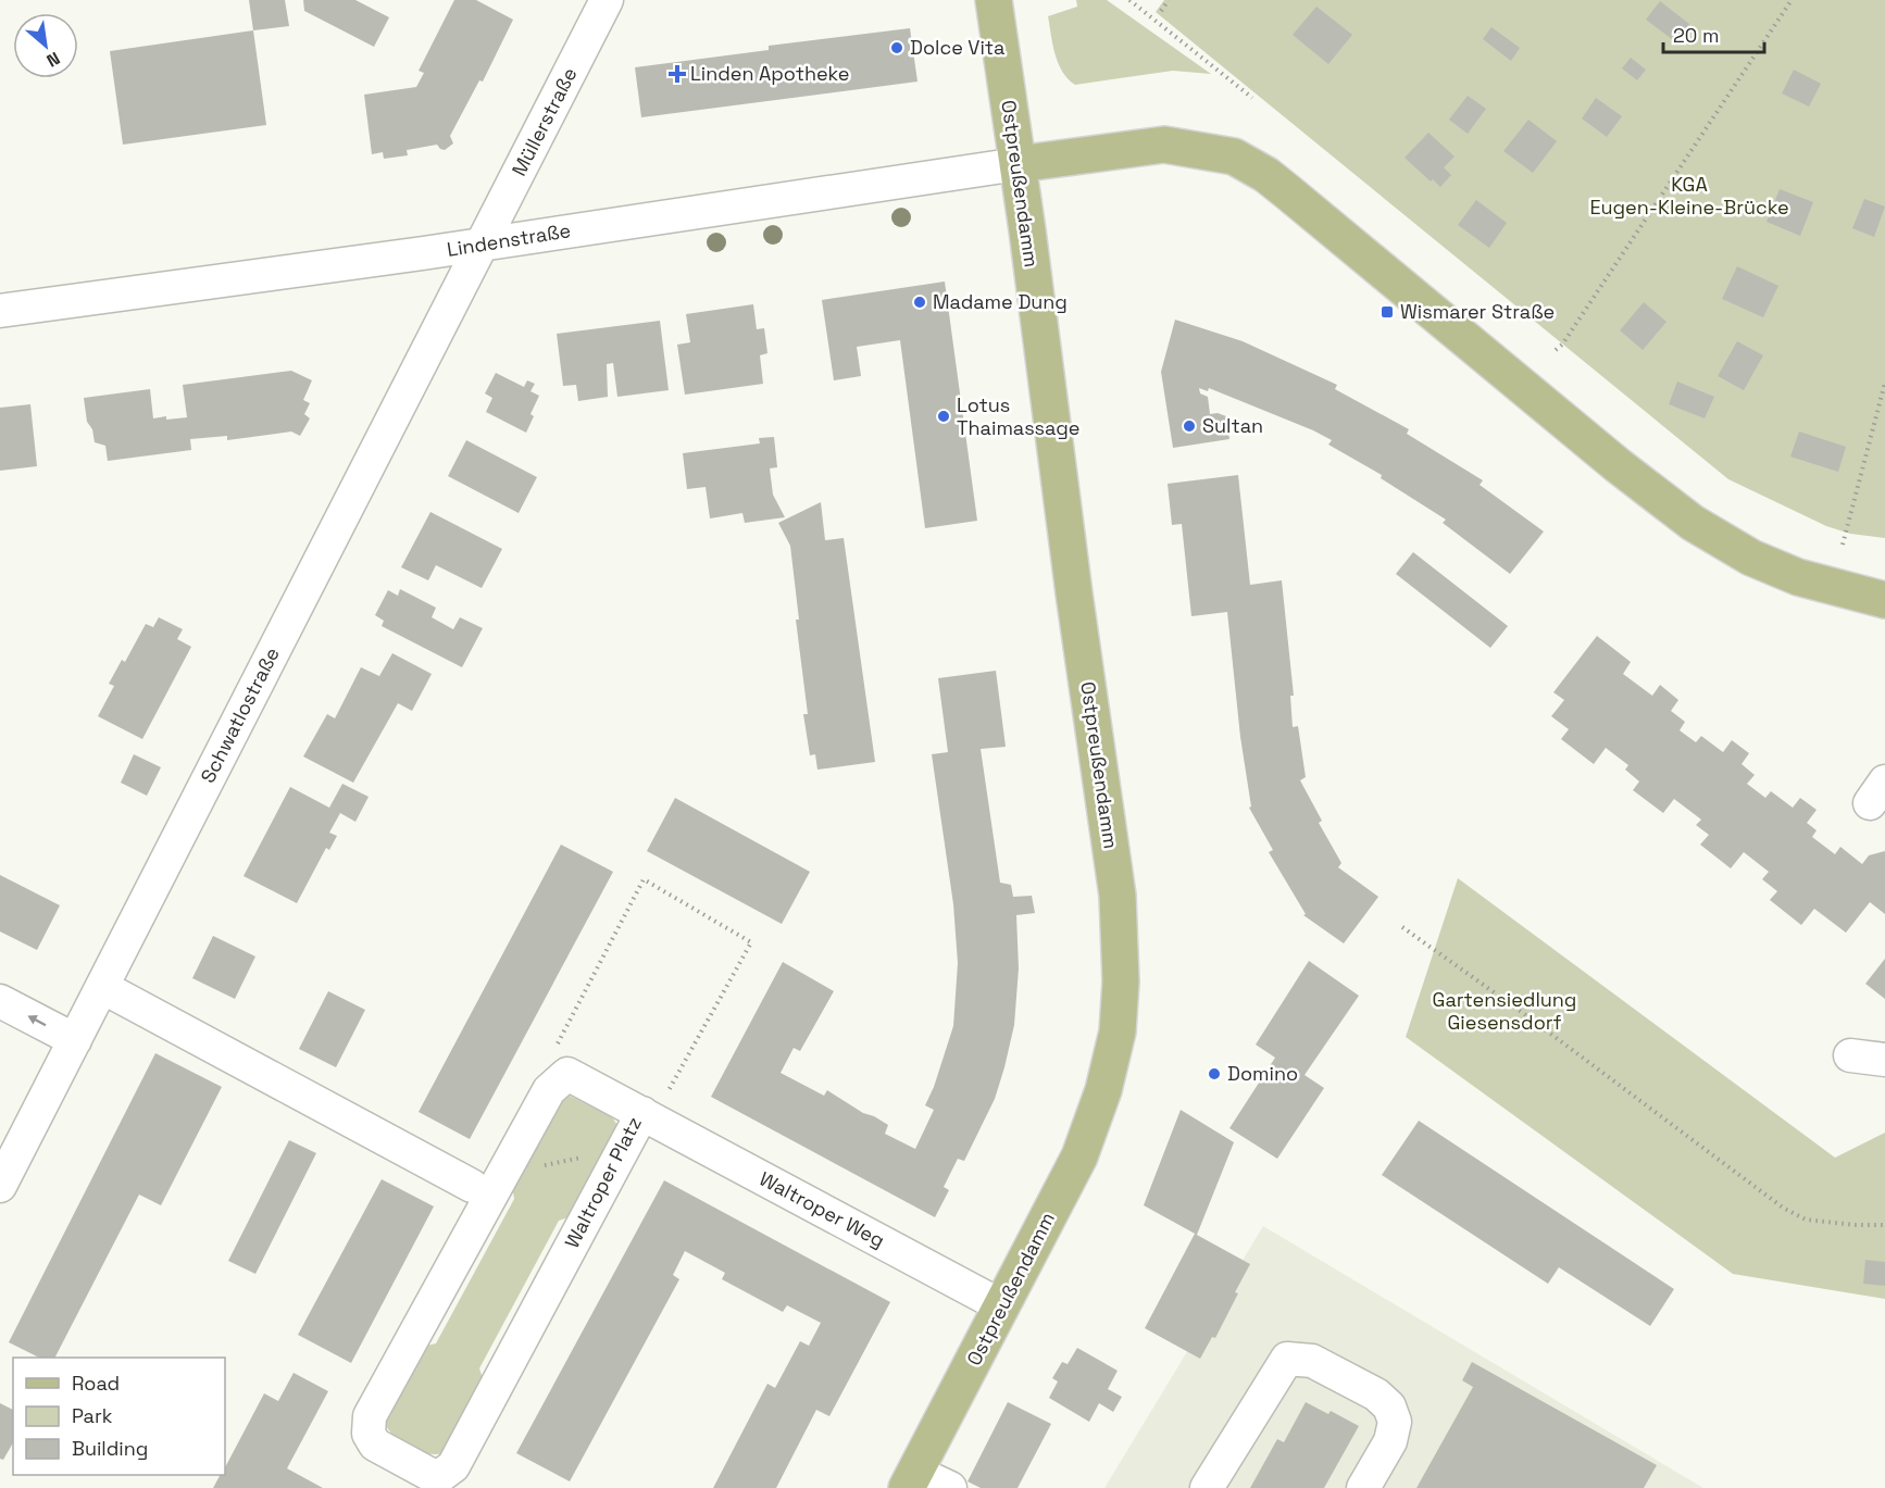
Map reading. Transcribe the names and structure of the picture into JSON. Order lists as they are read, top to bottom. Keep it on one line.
{"streets":{"main road":["Ostpreußendamm"],"street":["Müllerstraße","Lindenstraße","Schwatlostraße","Waltroper Platz","Waltroper Weg"]},"crossings":[["Müllerstraße","Lindenstraße"],["Müllerstraße","Schwatlostraße"],["Ostpreußendamm","Lindenstraße"],["Ostpreußendamm","Waltroper Weg"],["Lindenstraße","Schwatlostraße"],["Waltroper Platz","Waltroper Weg"]],"parks":["KGA Eugen-Kleine-Brücke","Gartensiedlung Giesensdorf"],"places":{"other":["Dolce Vita","Madame Dung","Lotus Thaimassage","Sultan","Domino"],"health":["Linden Apotheke"],"transit":["Wismarer Straße"]},"legend":["Road","Park","Building"],"scale_bar":"20 m","north":"bottom right"}
